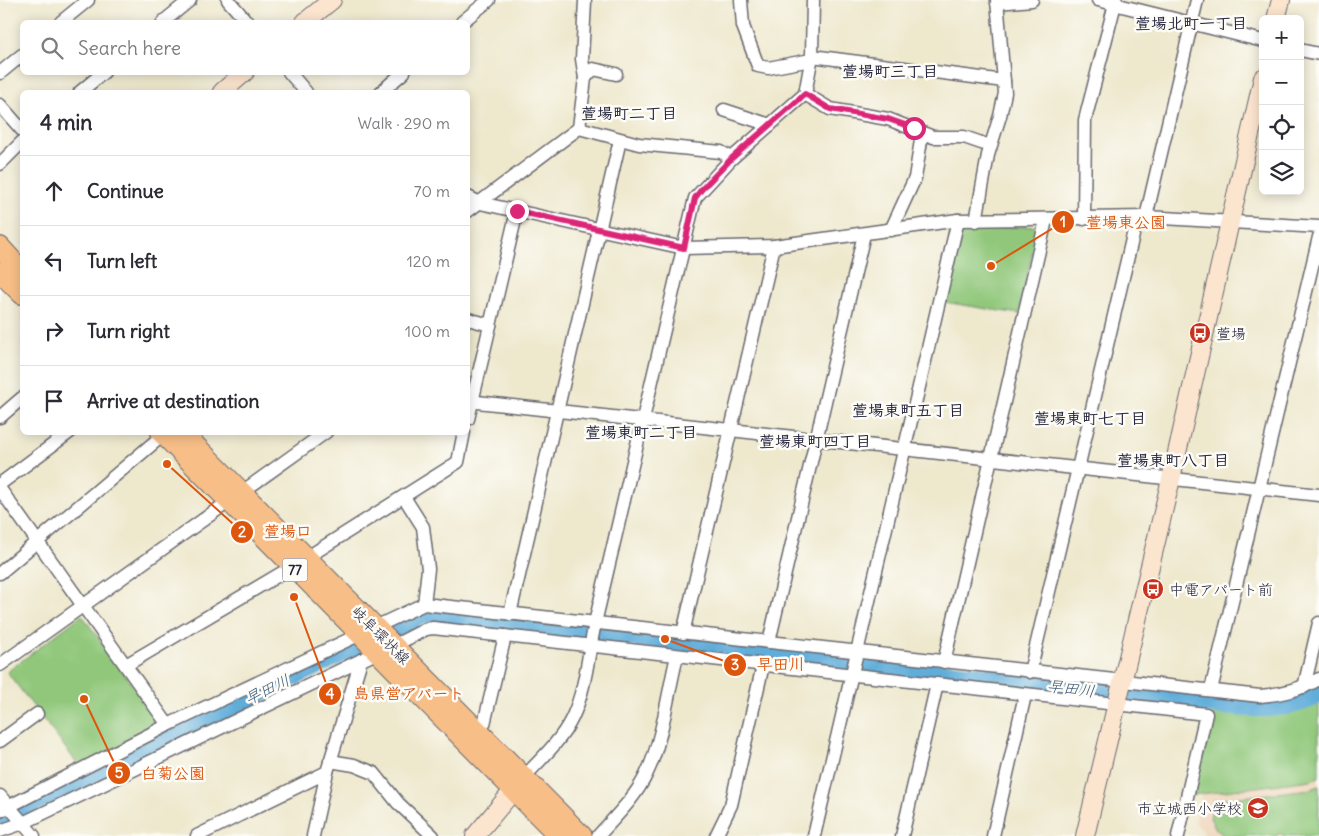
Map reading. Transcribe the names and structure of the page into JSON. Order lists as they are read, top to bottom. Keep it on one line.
{"streets":{"main road":["77","岐阜環状線"]},"districts":["萱場北町一丁目","萱場町三丁目","萱場町二丁目","萱場東町五丁目","萱場東町七丁目","萱場東町二丁目","萱場東町四丁目","萱場東町八丁目"],"water":["早田川"],"places":{"other":["萱場東公園","萱場口","島県営アパート","早田川","白菊公園"],"bus stop":["萱場","中電アパート前"],"school or university":["市立城西小学校"]},"page":{"map_buttons":["+","−"],"search":"Search here","heading":["4 min","Walk · 290 m"],"list":[["Continue","70 m"],["Turn left","120 m"],["Turn right","100 m"],"Arrive at destination"]}}
